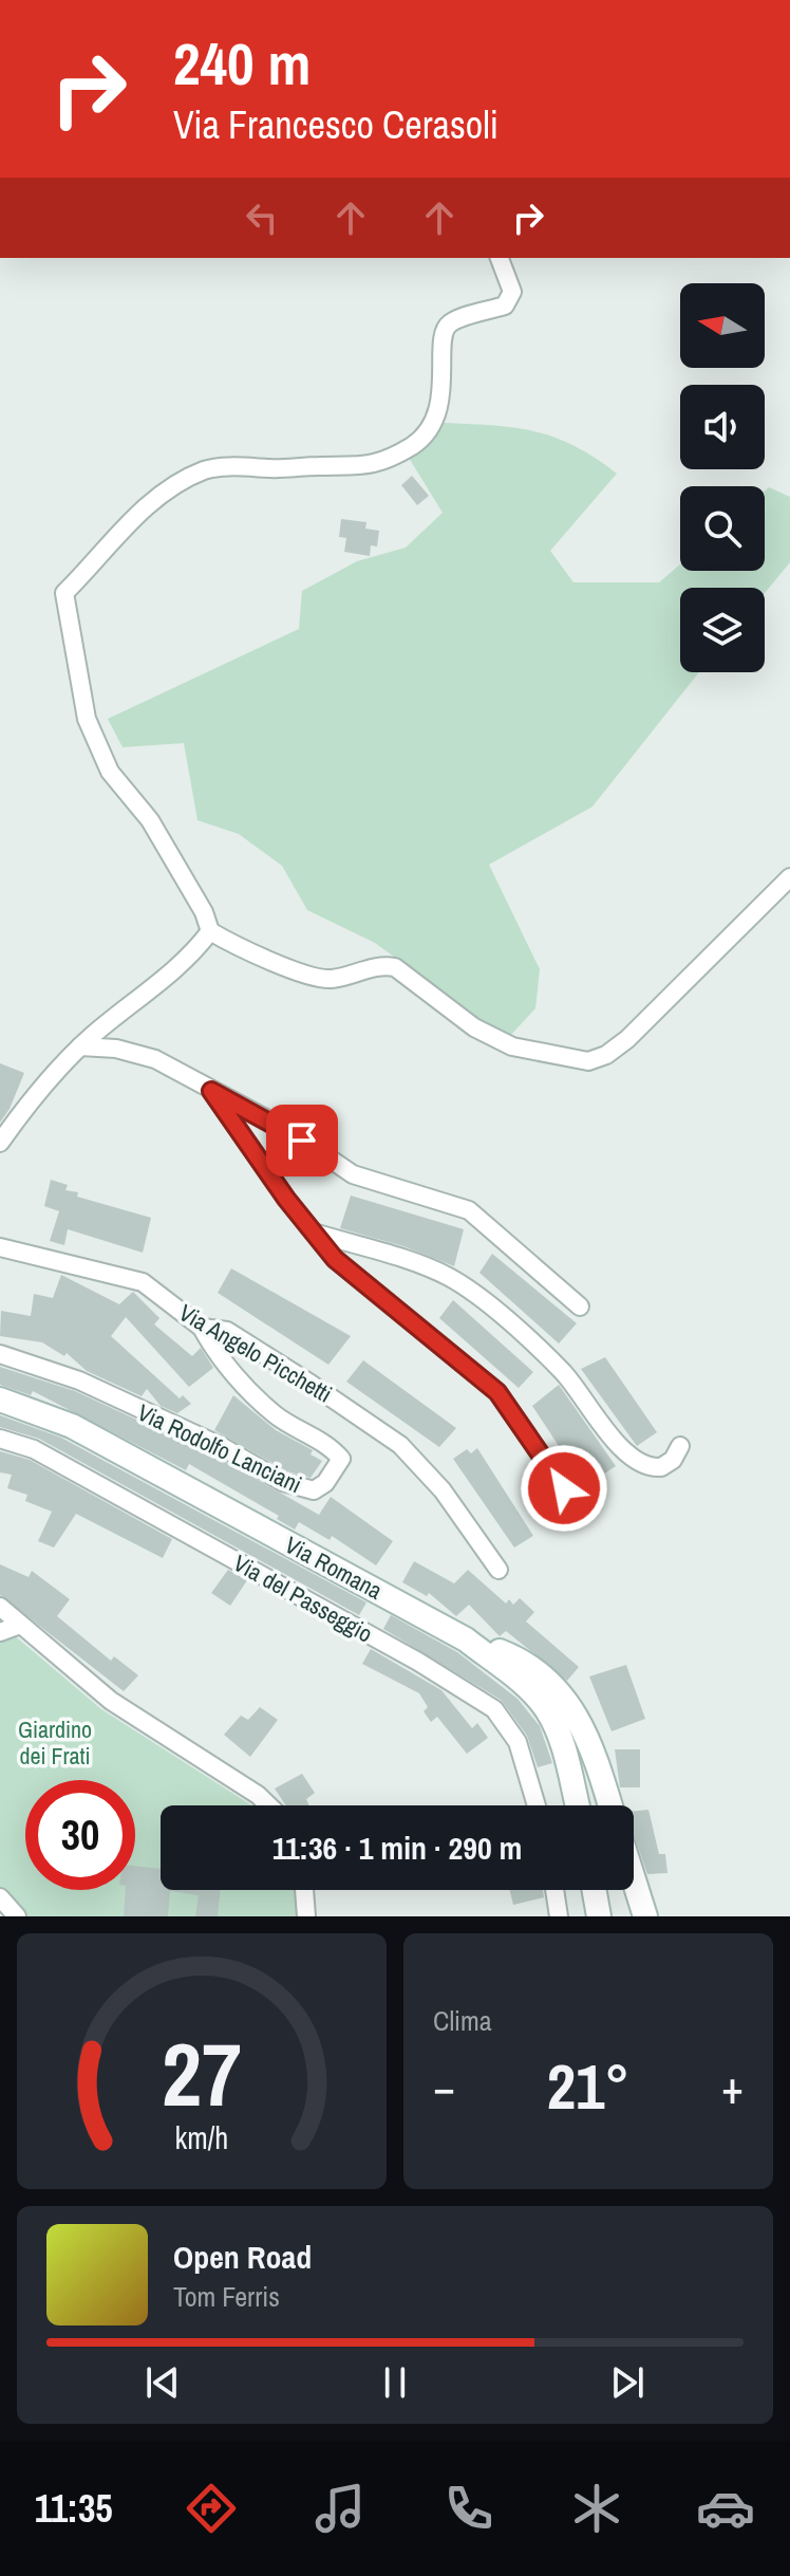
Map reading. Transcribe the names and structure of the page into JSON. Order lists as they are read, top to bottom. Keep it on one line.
{"streets":{"street":["Via Angelo Picchetti","Via Rodolfo Lanciani","Via Romana","Via del Passeggio"]},"crossings":[["Via Angelo Picchetti","Via Rodolfo Lanciani"]],"parks":["Giardino dei Frati"],"north":"left","page":{"turn":["240 m","Via Francesco Cerasoli"],"limit":"30","trip":"11:36 · 1 min · 290 m","tile":"Clima","heat":["−","21°","+"],"song":["Open Road","Tom Ferris"],"tabs":"11:35","gauge":["27","km/h"]}}
